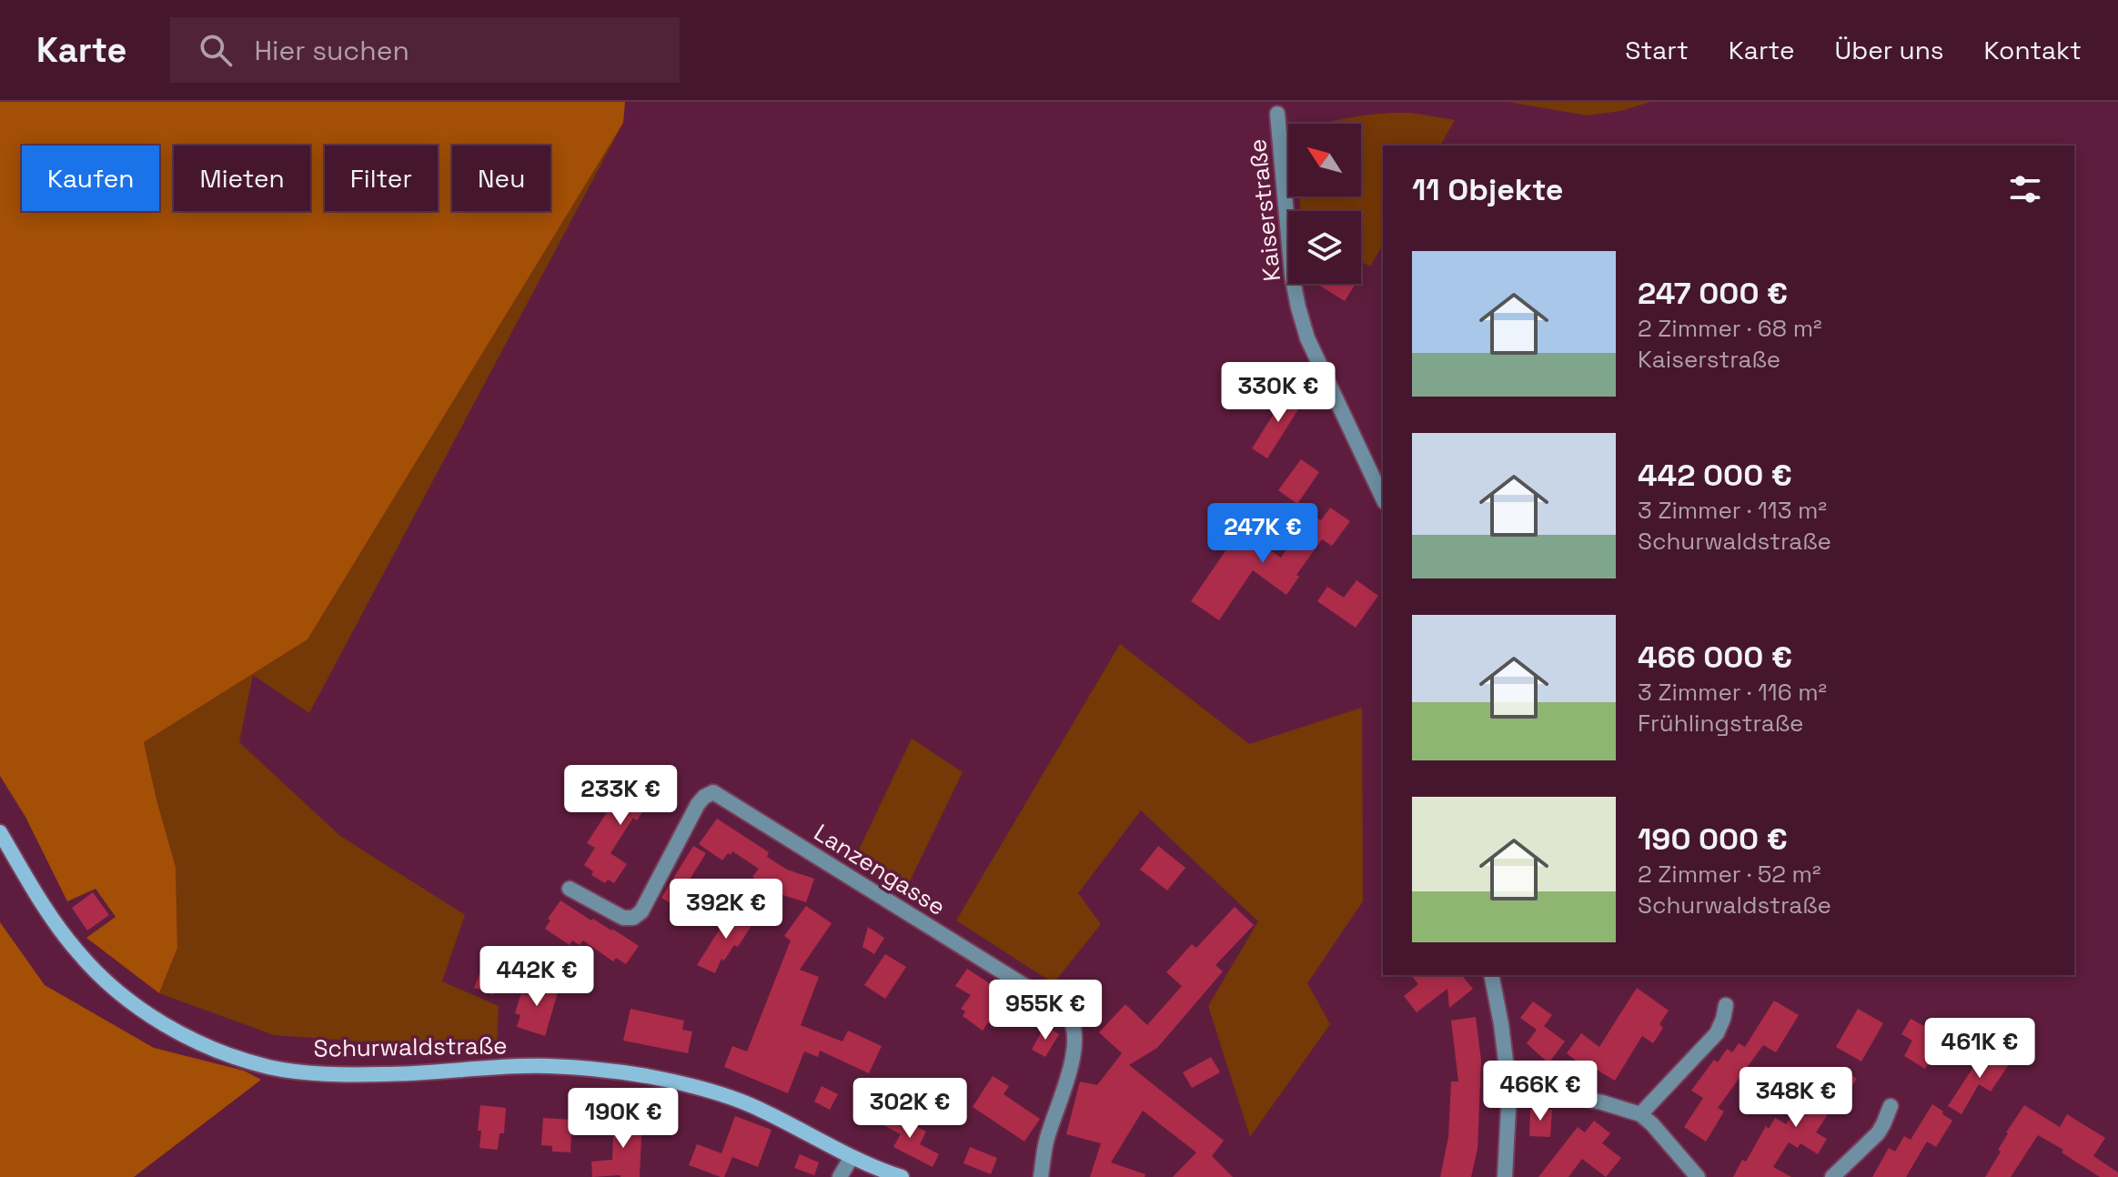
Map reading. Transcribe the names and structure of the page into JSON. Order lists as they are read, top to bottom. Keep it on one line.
{"streets":{"main road":["Schurwaldstraße"],"street":["Kaiserstraße","Lanzengasse"]},"north":"top left","page":{"header":"Karte","search":"Hier suchen","nav":["Start","Karte","Über uns","Kontakt"],"chip":["Kaufen","Mieten","Filter","Neu"],"heading":"11 Objekte","list":[{"name":"247 000 €","note":"2 Zimmer · 68 m² · Kaiserstraße"},{"name":"442 000 €","note":"3 Zimmer · 113 m² · Schurwaldstraße"},{"name":"466 000 €","note":"3 Zimmer · 116 m² · Frühlingstraße"},{"name":"190 000 €","note":"2 Zimmer · 52 m² · Schurwaldstraße"}],"price":["330K €","247K €","233K €","392K €","442K €","955K €","461K €","466K €","348K €","302K €","190K €"]}}
